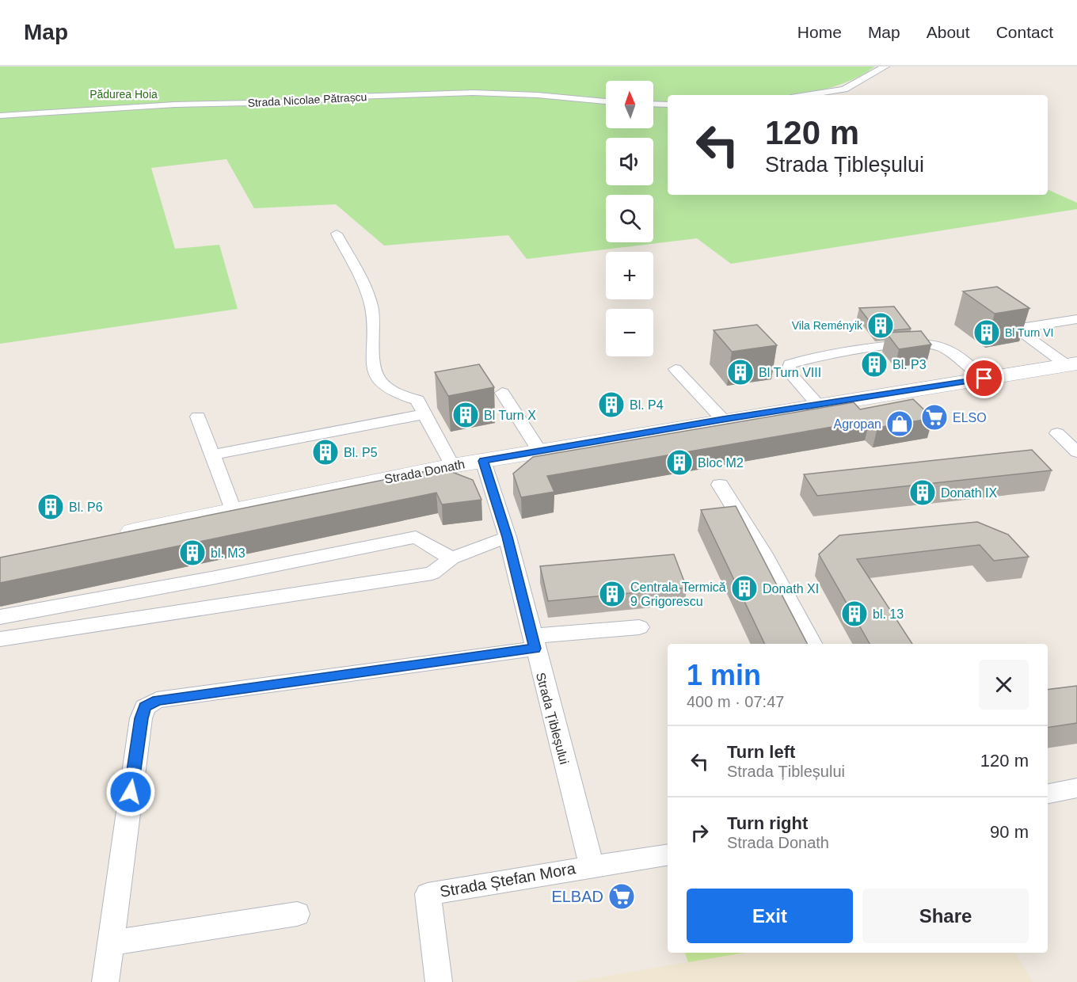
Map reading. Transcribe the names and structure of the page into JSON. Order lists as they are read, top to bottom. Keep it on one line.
{"streets":{"main road":["Strada Donath"],"street":["Strada Nicolae Pătrașcu","Strada Țibleșului","Strada Ștefan Mora"]},"crossings":[["Strada Donath","Strada Țibleșului"],["Strada Țibleșului","Strada Ștefan Mora"]],"parks":["Pădurea Hoia"],"places":{"building":["Vila Reményik","Bl Turn VI","Bl. P3","Bl Turn VIII","Bl. P4","Bl Turn X","Bl. P5","Bloc M2","Donath IX","Bl. P6","bl. M3","Donath XI","Centrala Termică 9 Grigorescu","bl. 13"],"supermarket":["ELSO","ELBAD"],"shop":["Agropan"]},"north":"top","page":{"header":"Map","nav":["Home","Map","About","Contact"],"map_buttons":["+","−"],"turn":["120 m","Strada Țibleșului"],"heading":["1 min","400 m · 07:47"],"list":[{"name":"Turn left","note":"Strada Țibleșului","value":"120 m"},{"name":"Turn right","note":"Strada Donath","value":"90 m"}],"buttons":["Exit","Share"]}}
